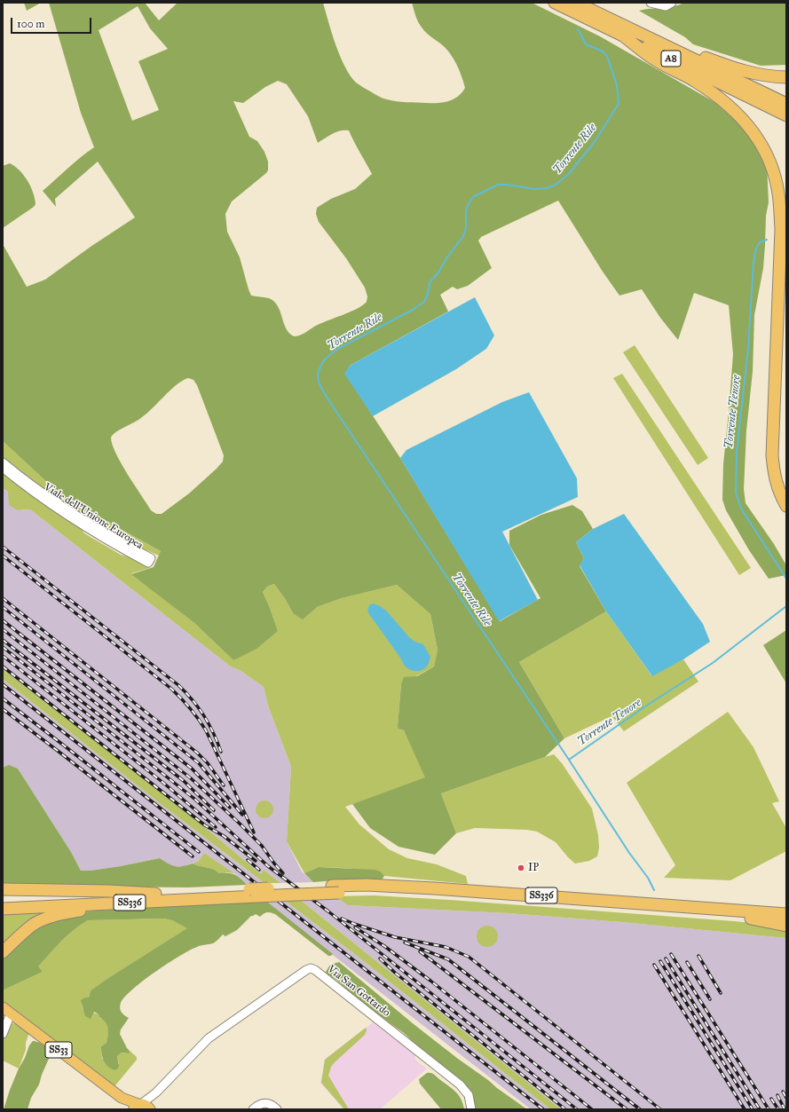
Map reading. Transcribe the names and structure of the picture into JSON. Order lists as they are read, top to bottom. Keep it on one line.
{"streets":{"highway":["A8","SS336"],"main road":["SS33"],"street":["Viale dell'Unione Europea","Via San Gottardo"]},"crossings":[["Via San Gottardo","SS33"]],"water":["Torrente Rile","Torrente Tenore"],"places":["IP"],"scale_bar":"100 m"}
